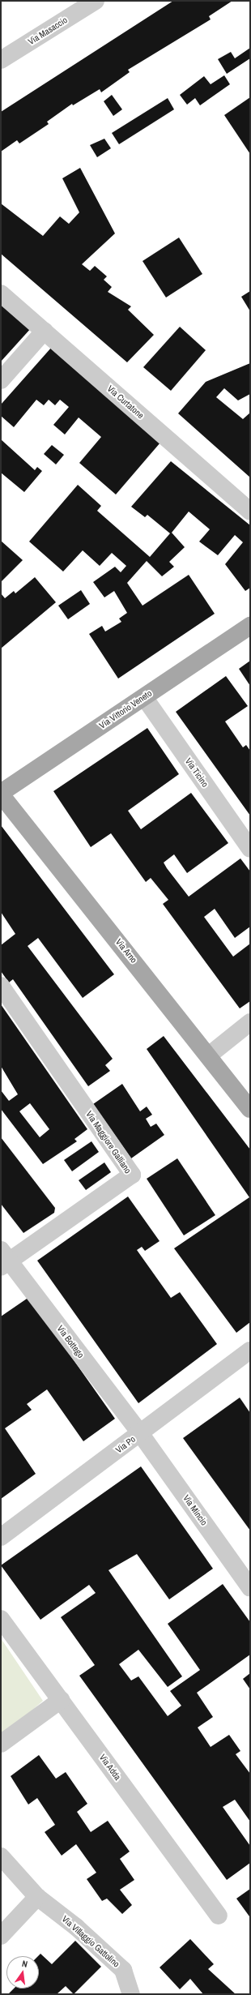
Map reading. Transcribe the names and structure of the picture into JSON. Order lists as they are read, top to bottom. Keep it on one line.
{"streets":{"main road":["Via Vittorio Veneto","Via Arno"],"street":["Via Masaccio","Via Curtatone","Via Ticino","Via Maggiore Galliano","Via Bottego","Via Po","Via Mincio","Via Adda","Via Villaggio Gattolino"]},"crossings":[["Via Vittorio Veneto","Via Ticino"],["Via Vittorio Veneto","Via Arno"],["Via Maggiore Galliano","Via Bottego"],["Via Bottego","Via Po"],["Via Bottego","Via Mincio"],["Via Po","Via Mincio"]],"north":"top"}
